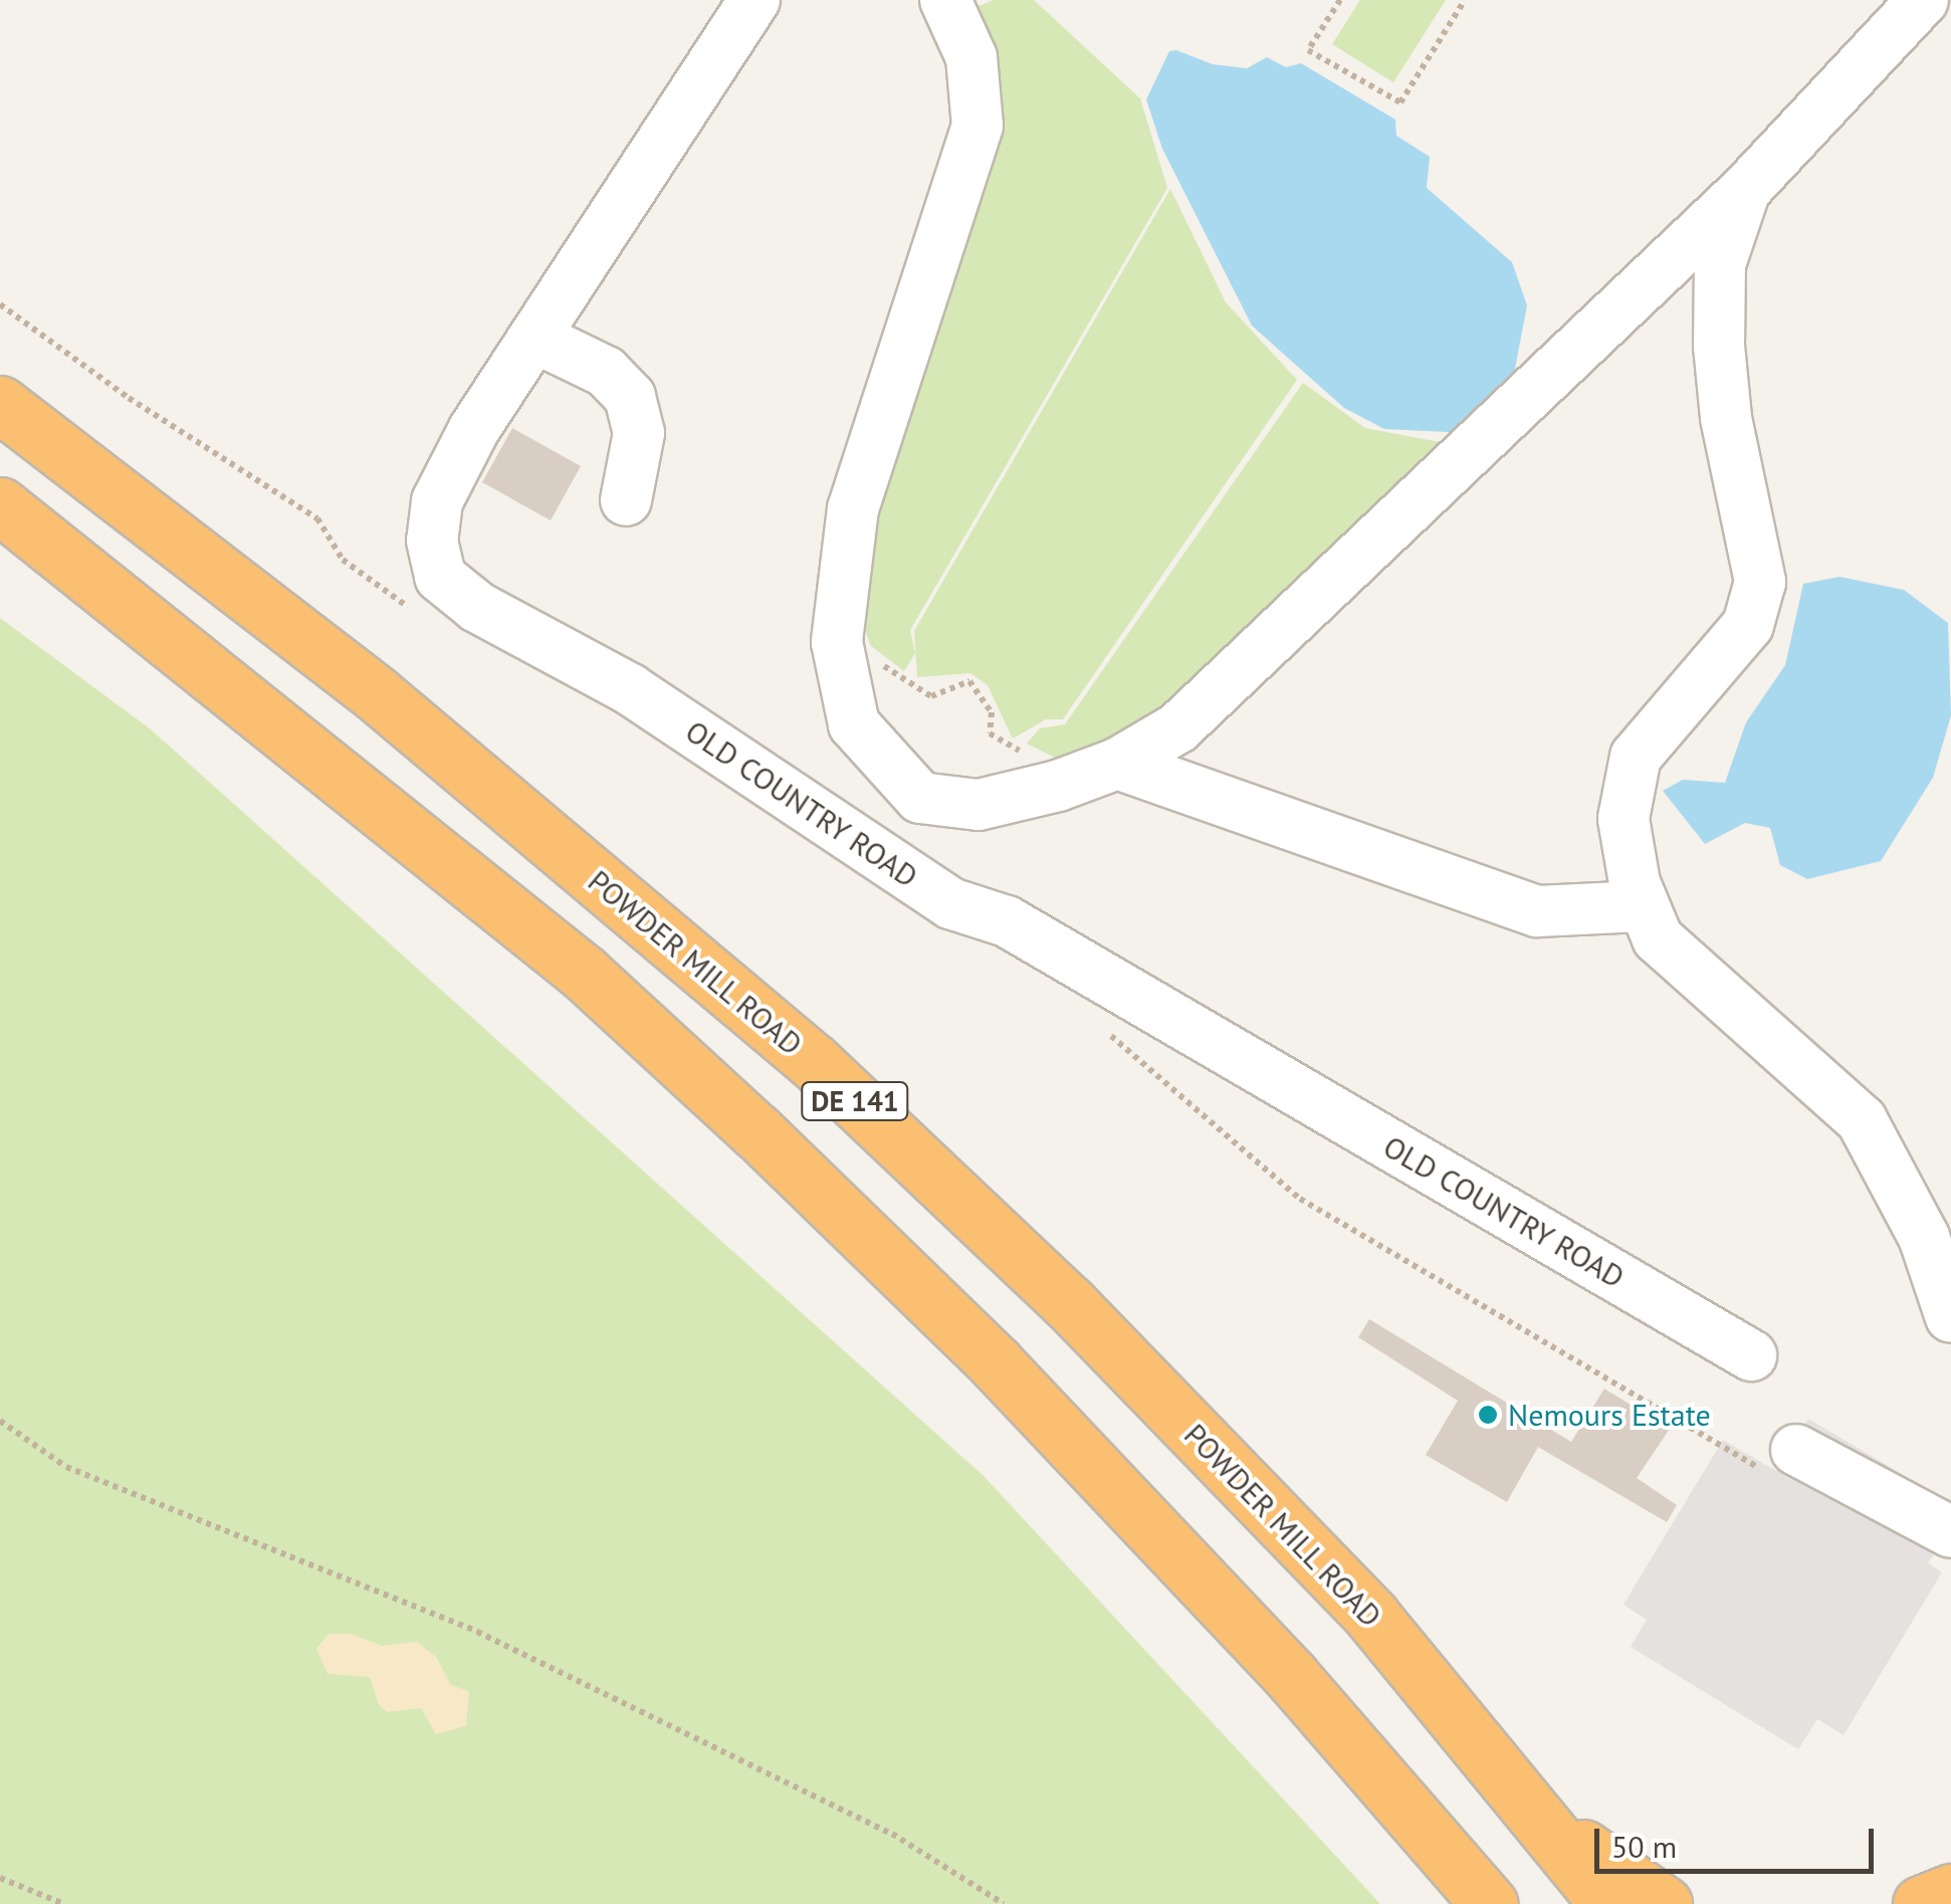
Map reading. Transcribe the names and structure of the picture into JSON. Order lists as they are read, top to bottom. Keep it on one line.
{"streets":{"highway":["POWDER MILL ROAD","DE 141"],"street":["OLD COUNTRY ROAD"]},"places":["Nemours Estate"],"scale_bar":"50 m"}
